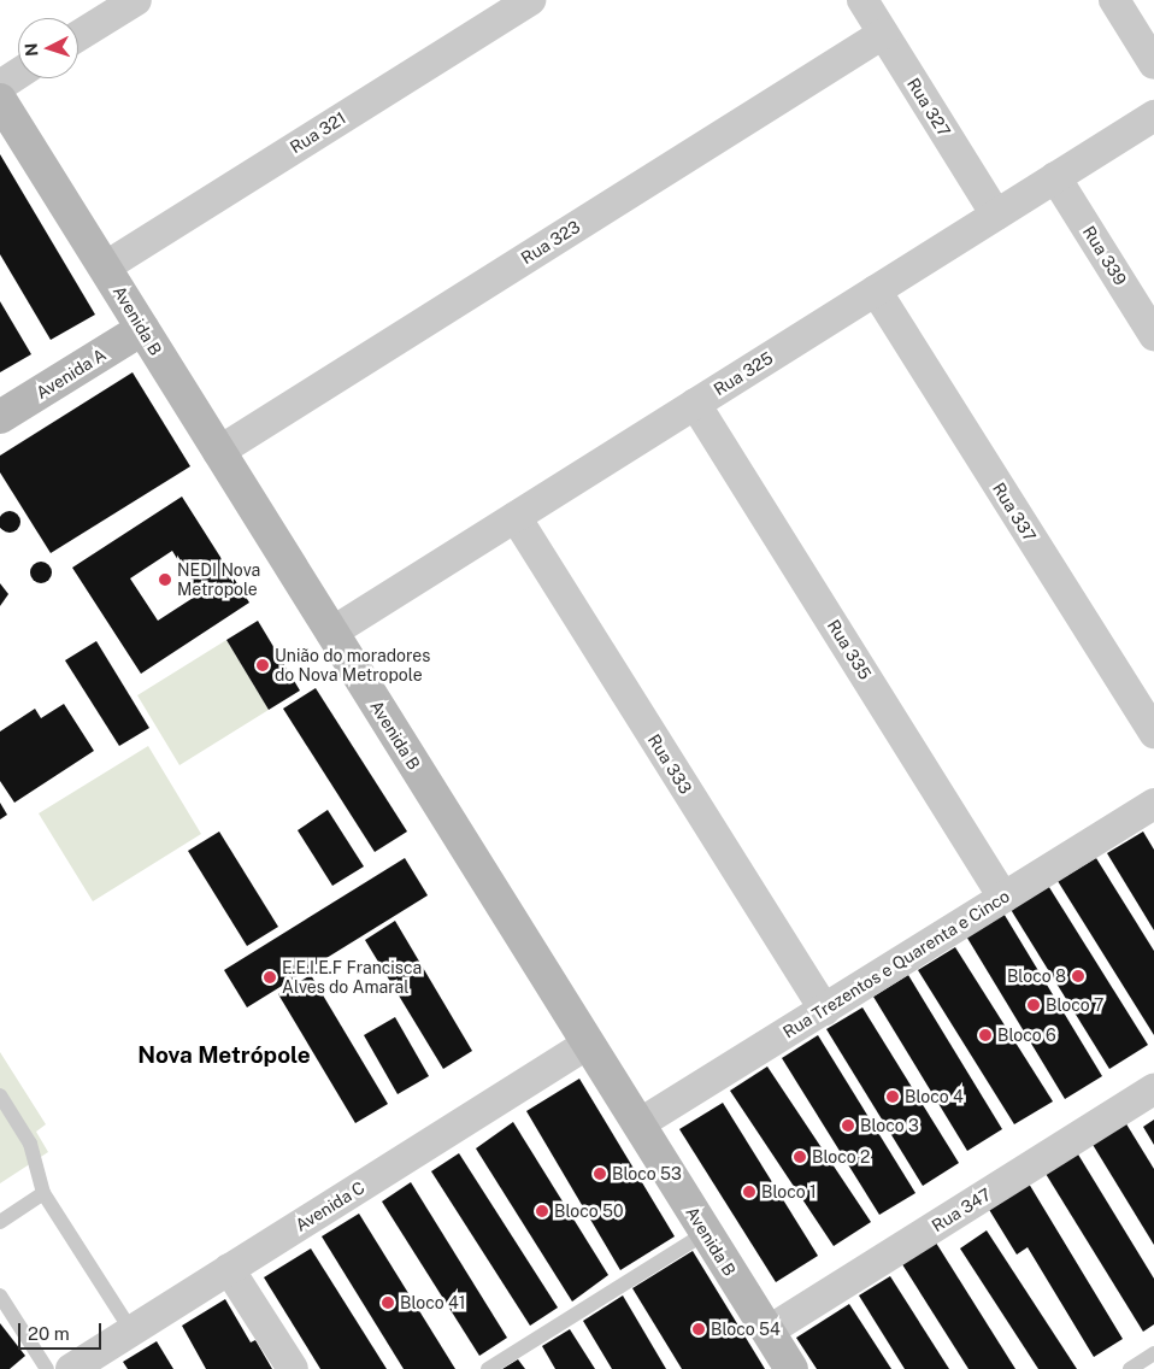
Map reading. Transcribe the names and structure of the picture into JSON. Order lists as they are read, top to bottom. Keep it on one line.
{"streets":{"street":["Rua 327","Rua 321","Rua 323","Rua 339","Avenida B","Avenida A","Rua 325","Rua 337","Rua 335","Rua 333","Rua Trezentos e Quarenta e Cinco","Avenida C","Rua 347"]},"crossings":[["Rua 327","Rua 323"],["Rua 327","Rua 325"],["Rua 321","Avenida B"],["Rua 323","Avenida B"],["Rua 339","Rua 325"],["Avenida B","Avenida A"],["Avenida B","Rua 325"],["Avenida B","Rua Trezentos e Quarenta e Cinco"],["Avenida B","Avenida C"],["Avenida B","Rua 347"],["Rua 325","Rua 337"],["Rua 325","Rua 335"],["Rua 325","Rua 333"],["Rua 335","Rua Trezentos e Quarenta e Cinco"],["Rua 333","Rua Trezentos e Quarenta e Cinco"]],"districts":["Nova Metrópole"],"places":["NEDI Nova Metropole","União do moradores do Nova Metropole","Bloco 8","E.E.I.E.F Francisca Alves do Amaral","Bloco 7","Bloco 6","Bloco 4","Bloco 3","Bloco 2","Bloco 53","Bloco 1","Bloco 50","Bloco 41","Bloco 54"],"scale_bar":"20 m","north":"left"}
